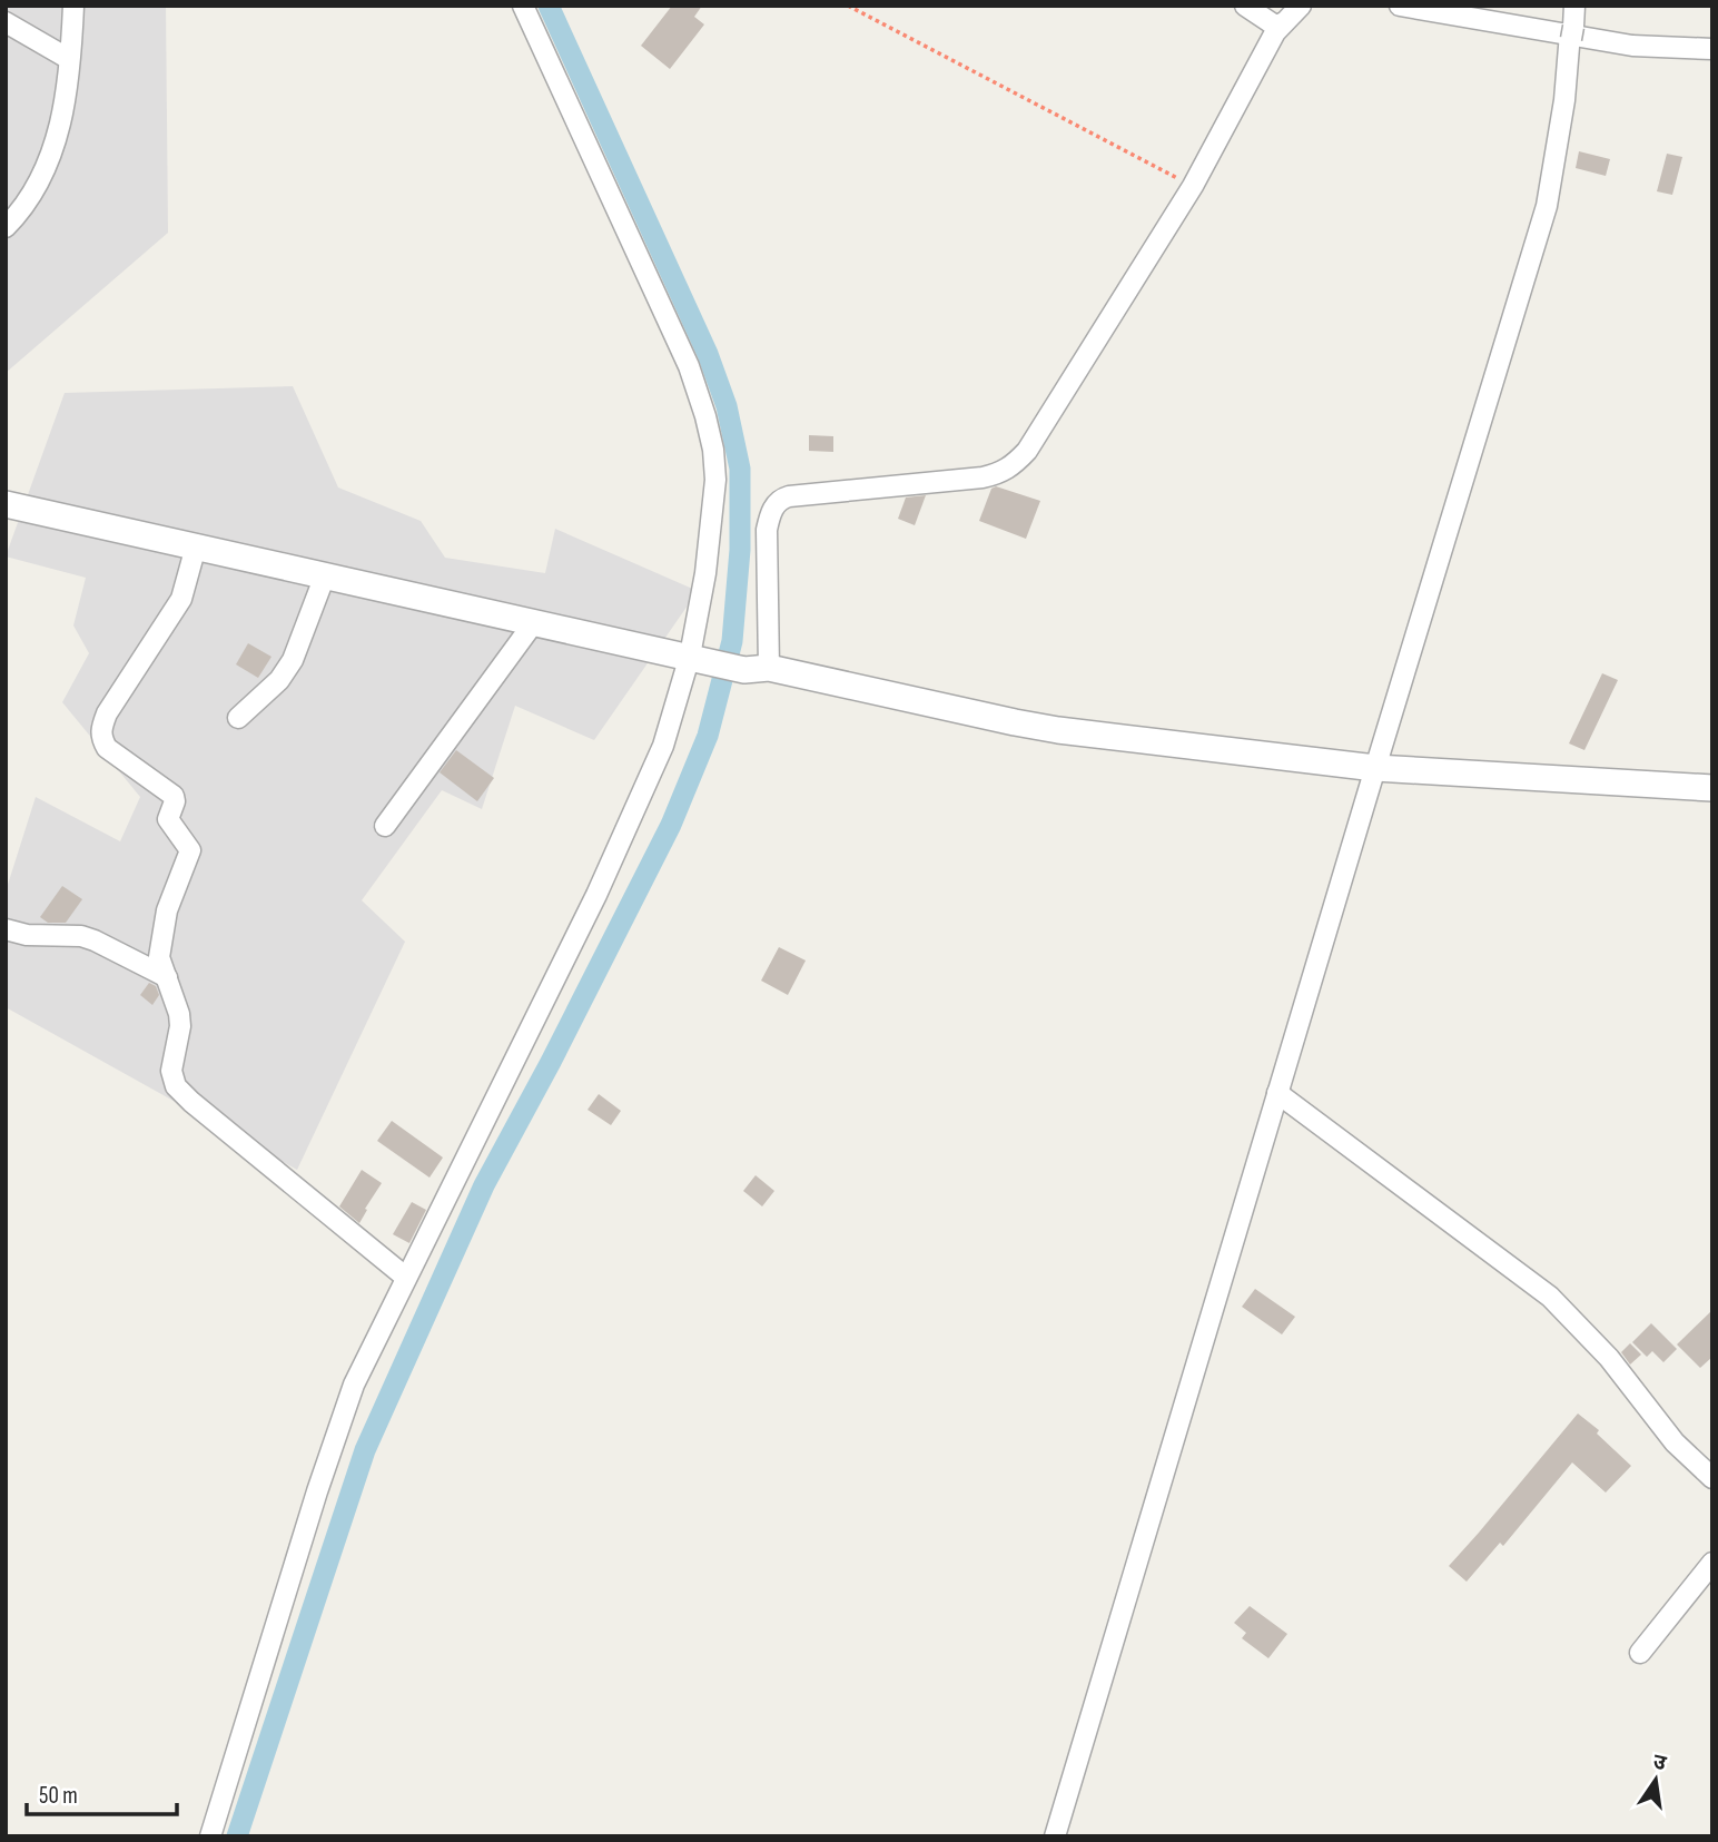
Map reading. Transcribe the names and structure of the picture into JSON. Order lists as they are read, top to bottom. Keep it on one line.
{"scale_bar":"50 m","north":"top"}
